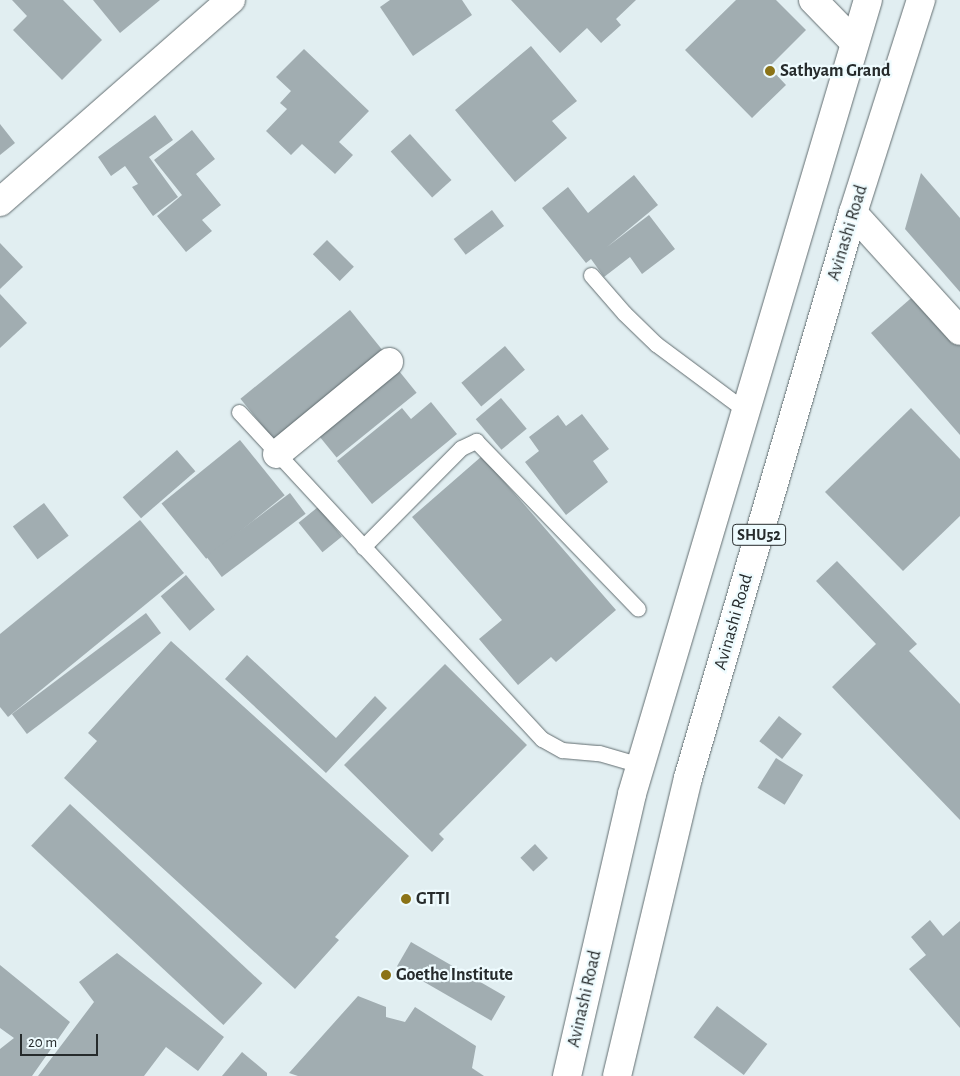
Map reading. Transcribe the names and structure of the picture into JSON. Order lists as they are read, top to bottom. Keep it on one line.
{"streets":{"main road":["Avinashi Road","SHU52"]},"places":["Sathyam Grand","GTTI","Goethe Institute"],"scale_bar":"20 m"}
